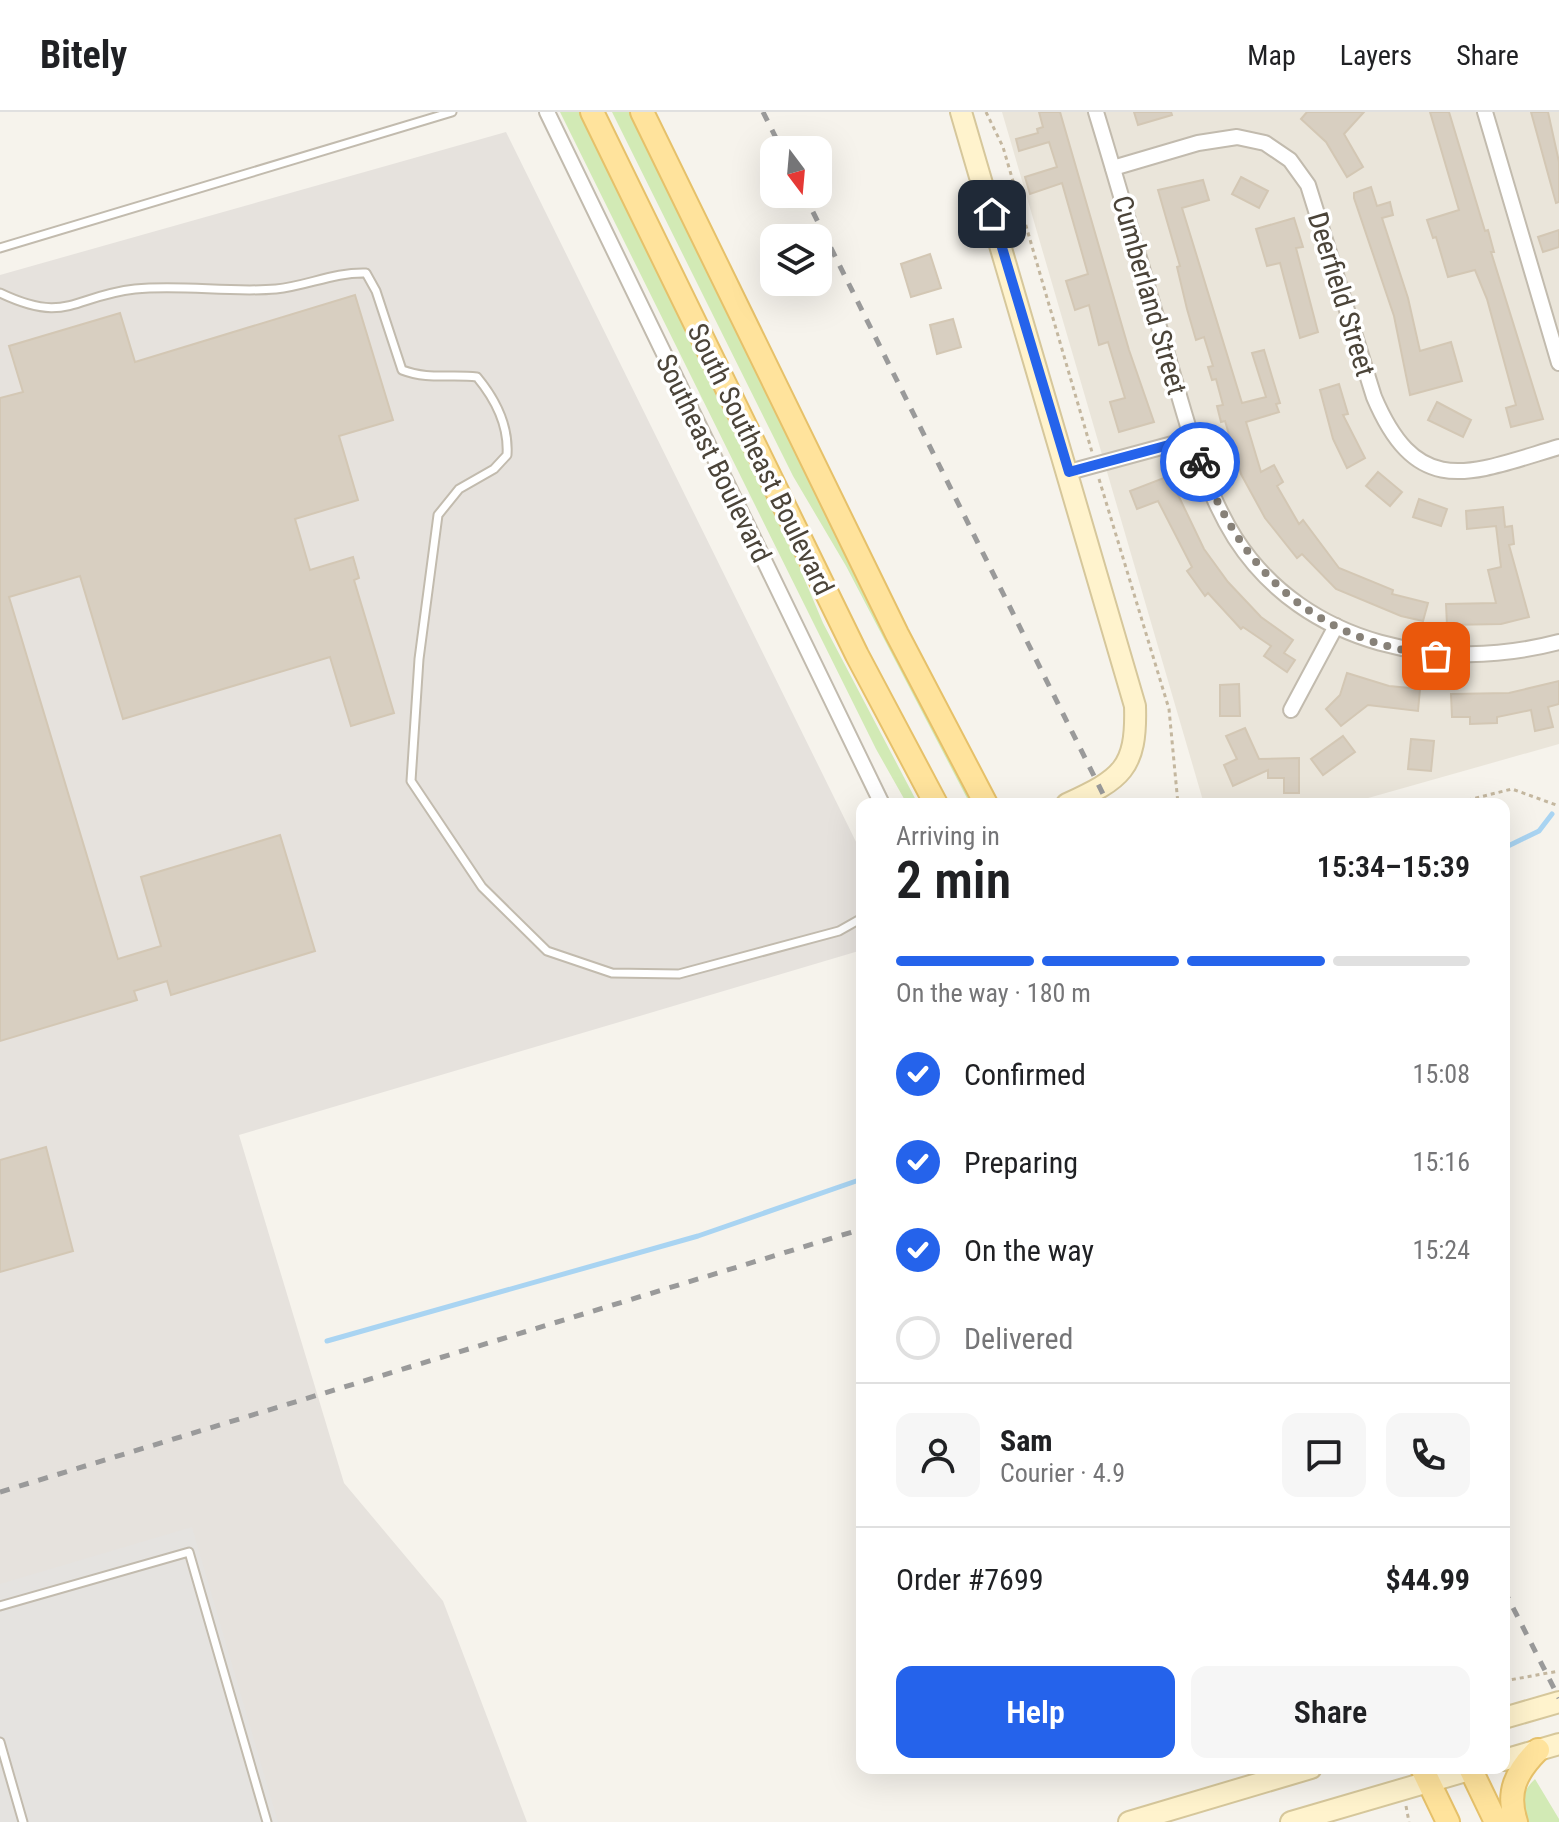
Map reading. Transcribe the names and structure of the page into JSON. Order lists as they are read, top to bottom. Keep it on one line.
{"streets":{"main road":["South Southeast Boulevard"],"street":["Deerfield Street","Cumberland Street","Southeast Boulevard"]},"crossings":[["Deerfield Street","Cumberland Street"]],"north":"bottom","page":{"header":"Bitely","nav":["Map","Layers","Share"],"heading":["2 min","Arriving in","15:34–15:39"],"panel":["Sam","Courier · 4.9","Order #7699","$44.99"],"bar":"On the way · 180 m","list":[["Confirmed","15:08"],["Preparing","15:16"],["On the way","15:24"],"Delivered"],"buttons":["Help","Share"]}}
